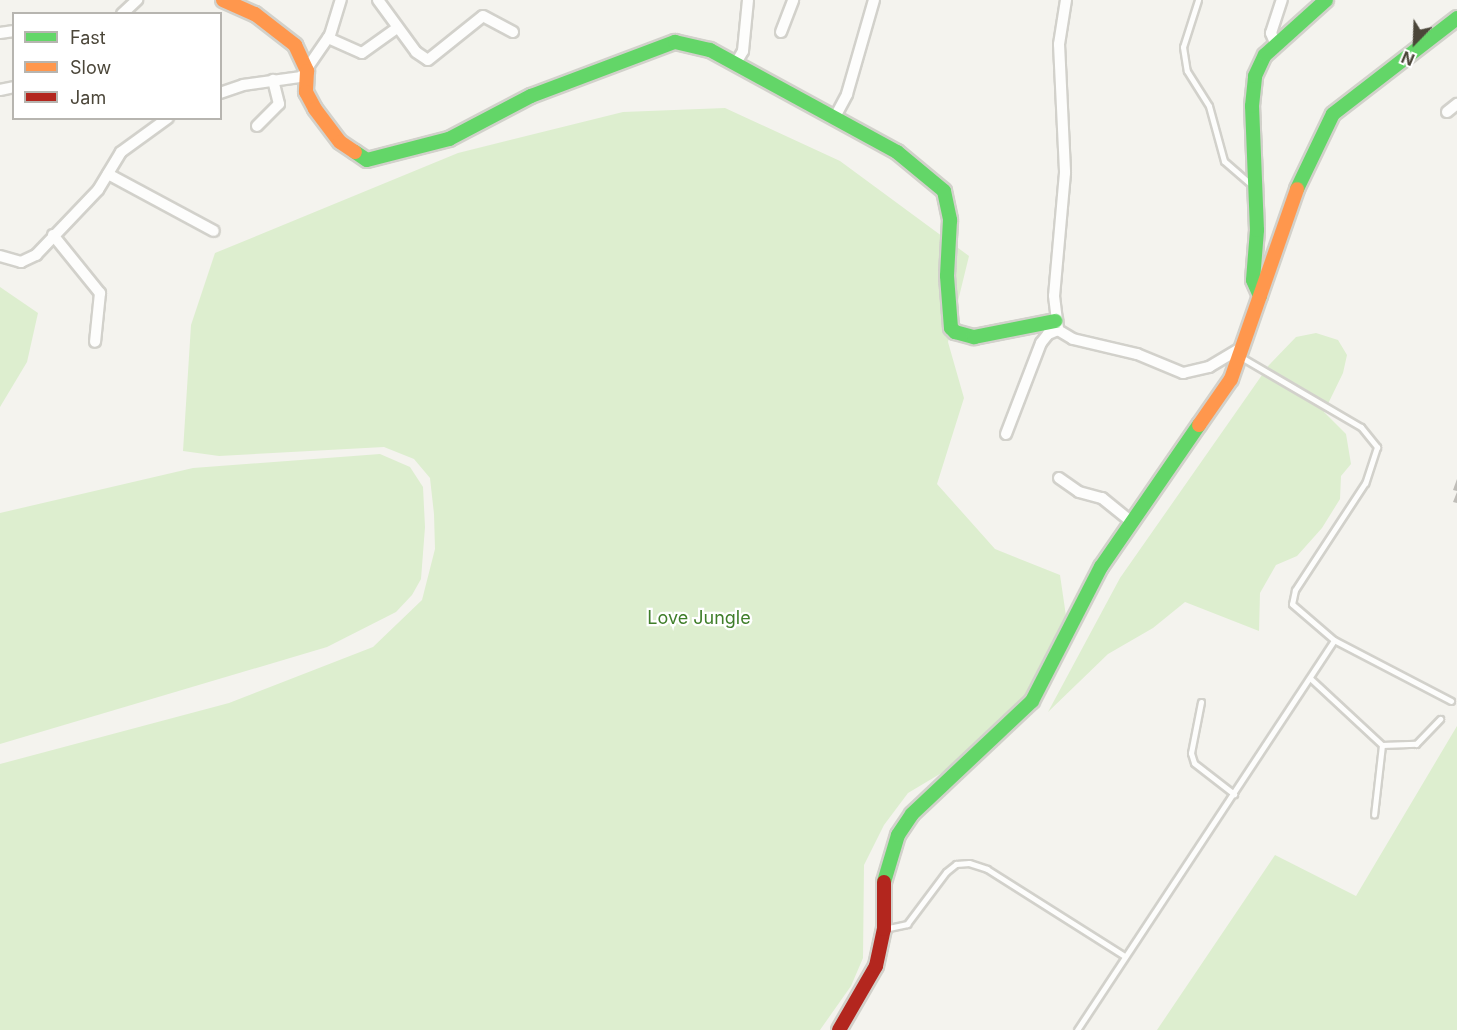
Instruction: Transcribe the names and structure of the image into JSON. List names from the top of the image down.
{
  "parks": ["Love Jungle"],
  "legend": ["Fast", "Slow", "Jam"],
  "north": "bottom left"
}
